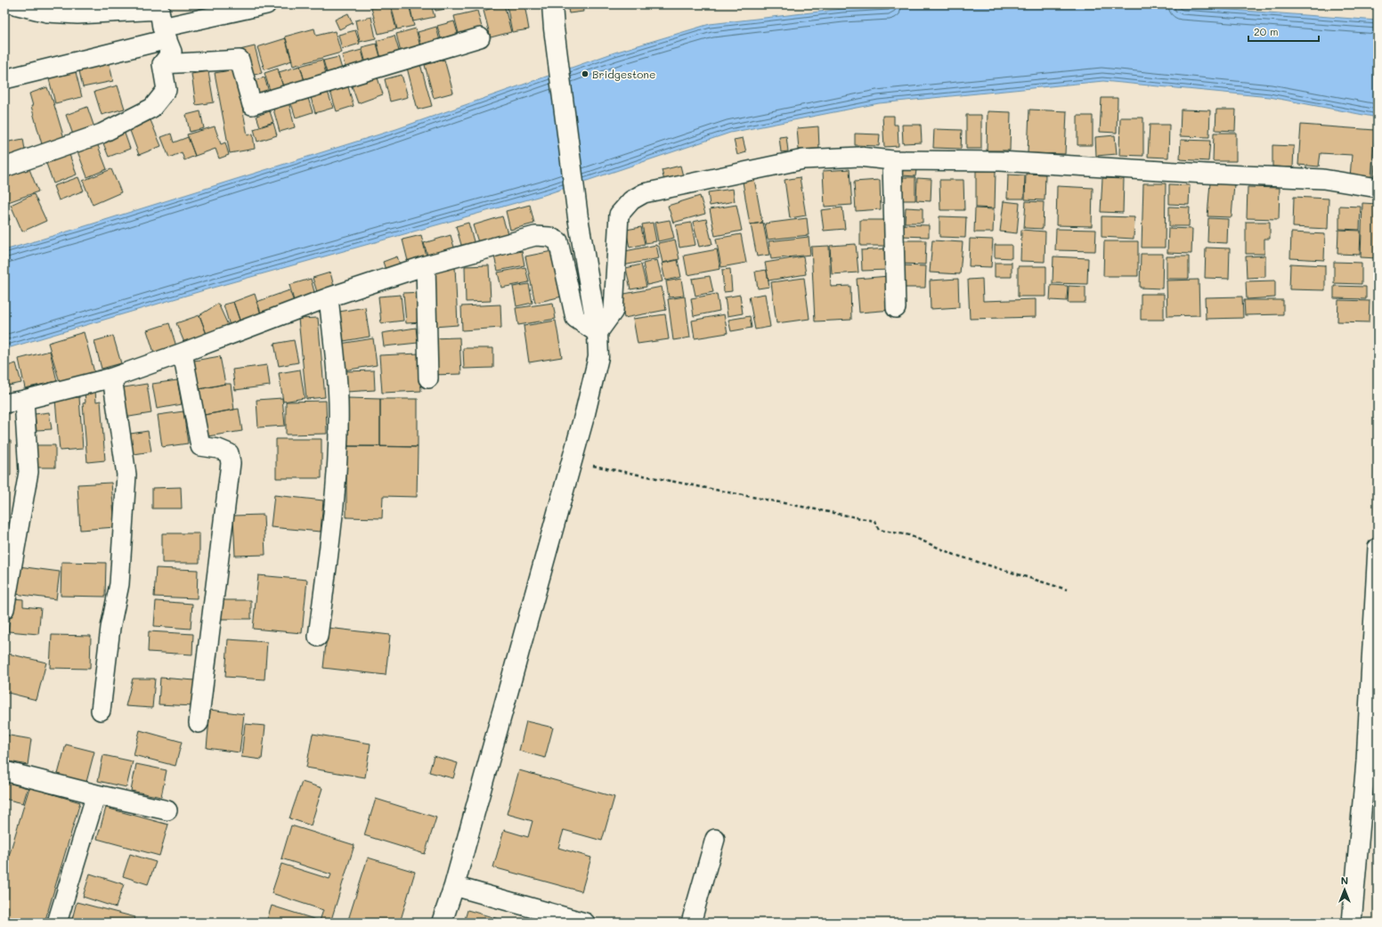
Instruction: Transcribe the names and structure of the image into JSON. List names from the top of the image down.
{
  "places": ["Bridgestone"],
  "scale_bar": "20 m",
  "north": "top"
}
